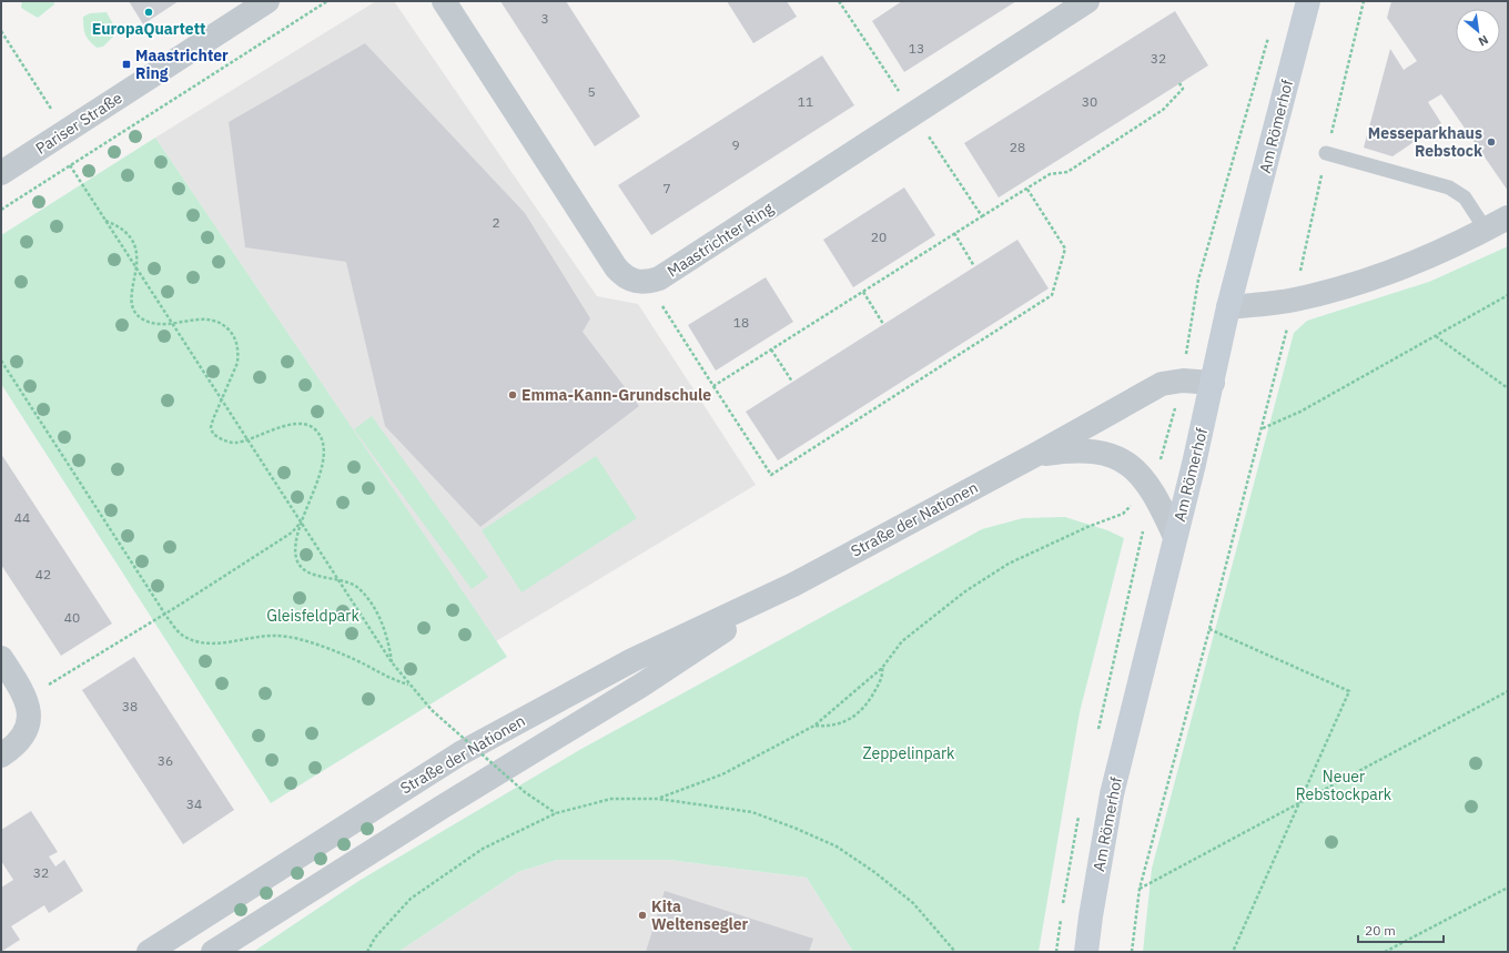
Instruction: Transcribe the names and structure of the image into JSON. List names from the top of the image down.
{
  "streets": {
    "main road": ["Am Römerhof"],
    "street": ["Pariser Straße", "Maastrichter Ring", "Straße der Nationen"]
  },
  "crossings": [
    ["Am Römerhof", "Straße der Nationen"]
  ],
  "parks": ["Gleisfeldpark", "Zeppelinpark", "Neuer Rebstockpark"],
  "places": {
    "other": [
      "EuropaQuartett",
      "Messeparkhaus Rebstock",
      "Emma-Kann-Grundschule",
      "Kita Weltensegler"
    ],
    "transit": ["Maastrichter Ring"]
  },
  "house_numbers": [
    "3",
    "13",
    "32",
    "5",
    "11",
    "30",
    "9",
    "28",
    "7",
    "2",
    "20",
    "18",
    "44",
    "42",
    "40",
    "38",
    "36",
    "34",
    "32"
  ],
  "scale_bar": "20 m",
  "north": "bottom right"
}
